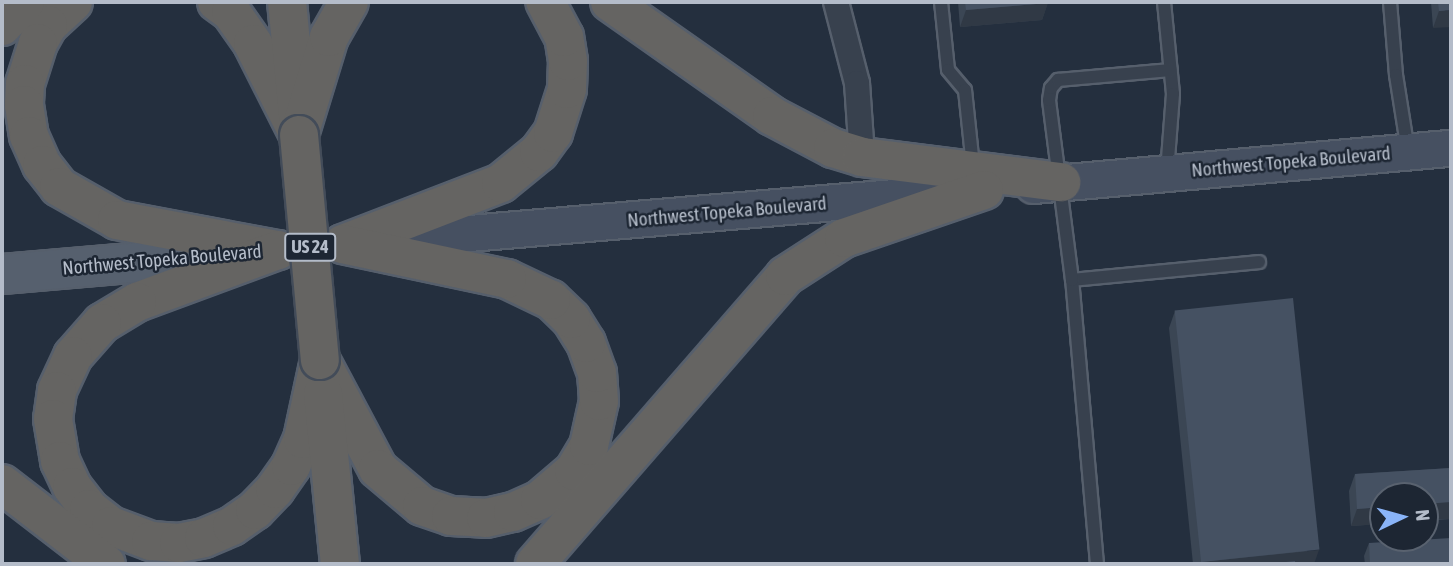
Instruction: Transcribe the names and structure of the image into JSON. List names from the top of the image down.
{
  "streets": {
    "highway": ["US 24"],
    "main road": ["Northwest Topeka Boulevard"]
  },
  "north": "right"
}
